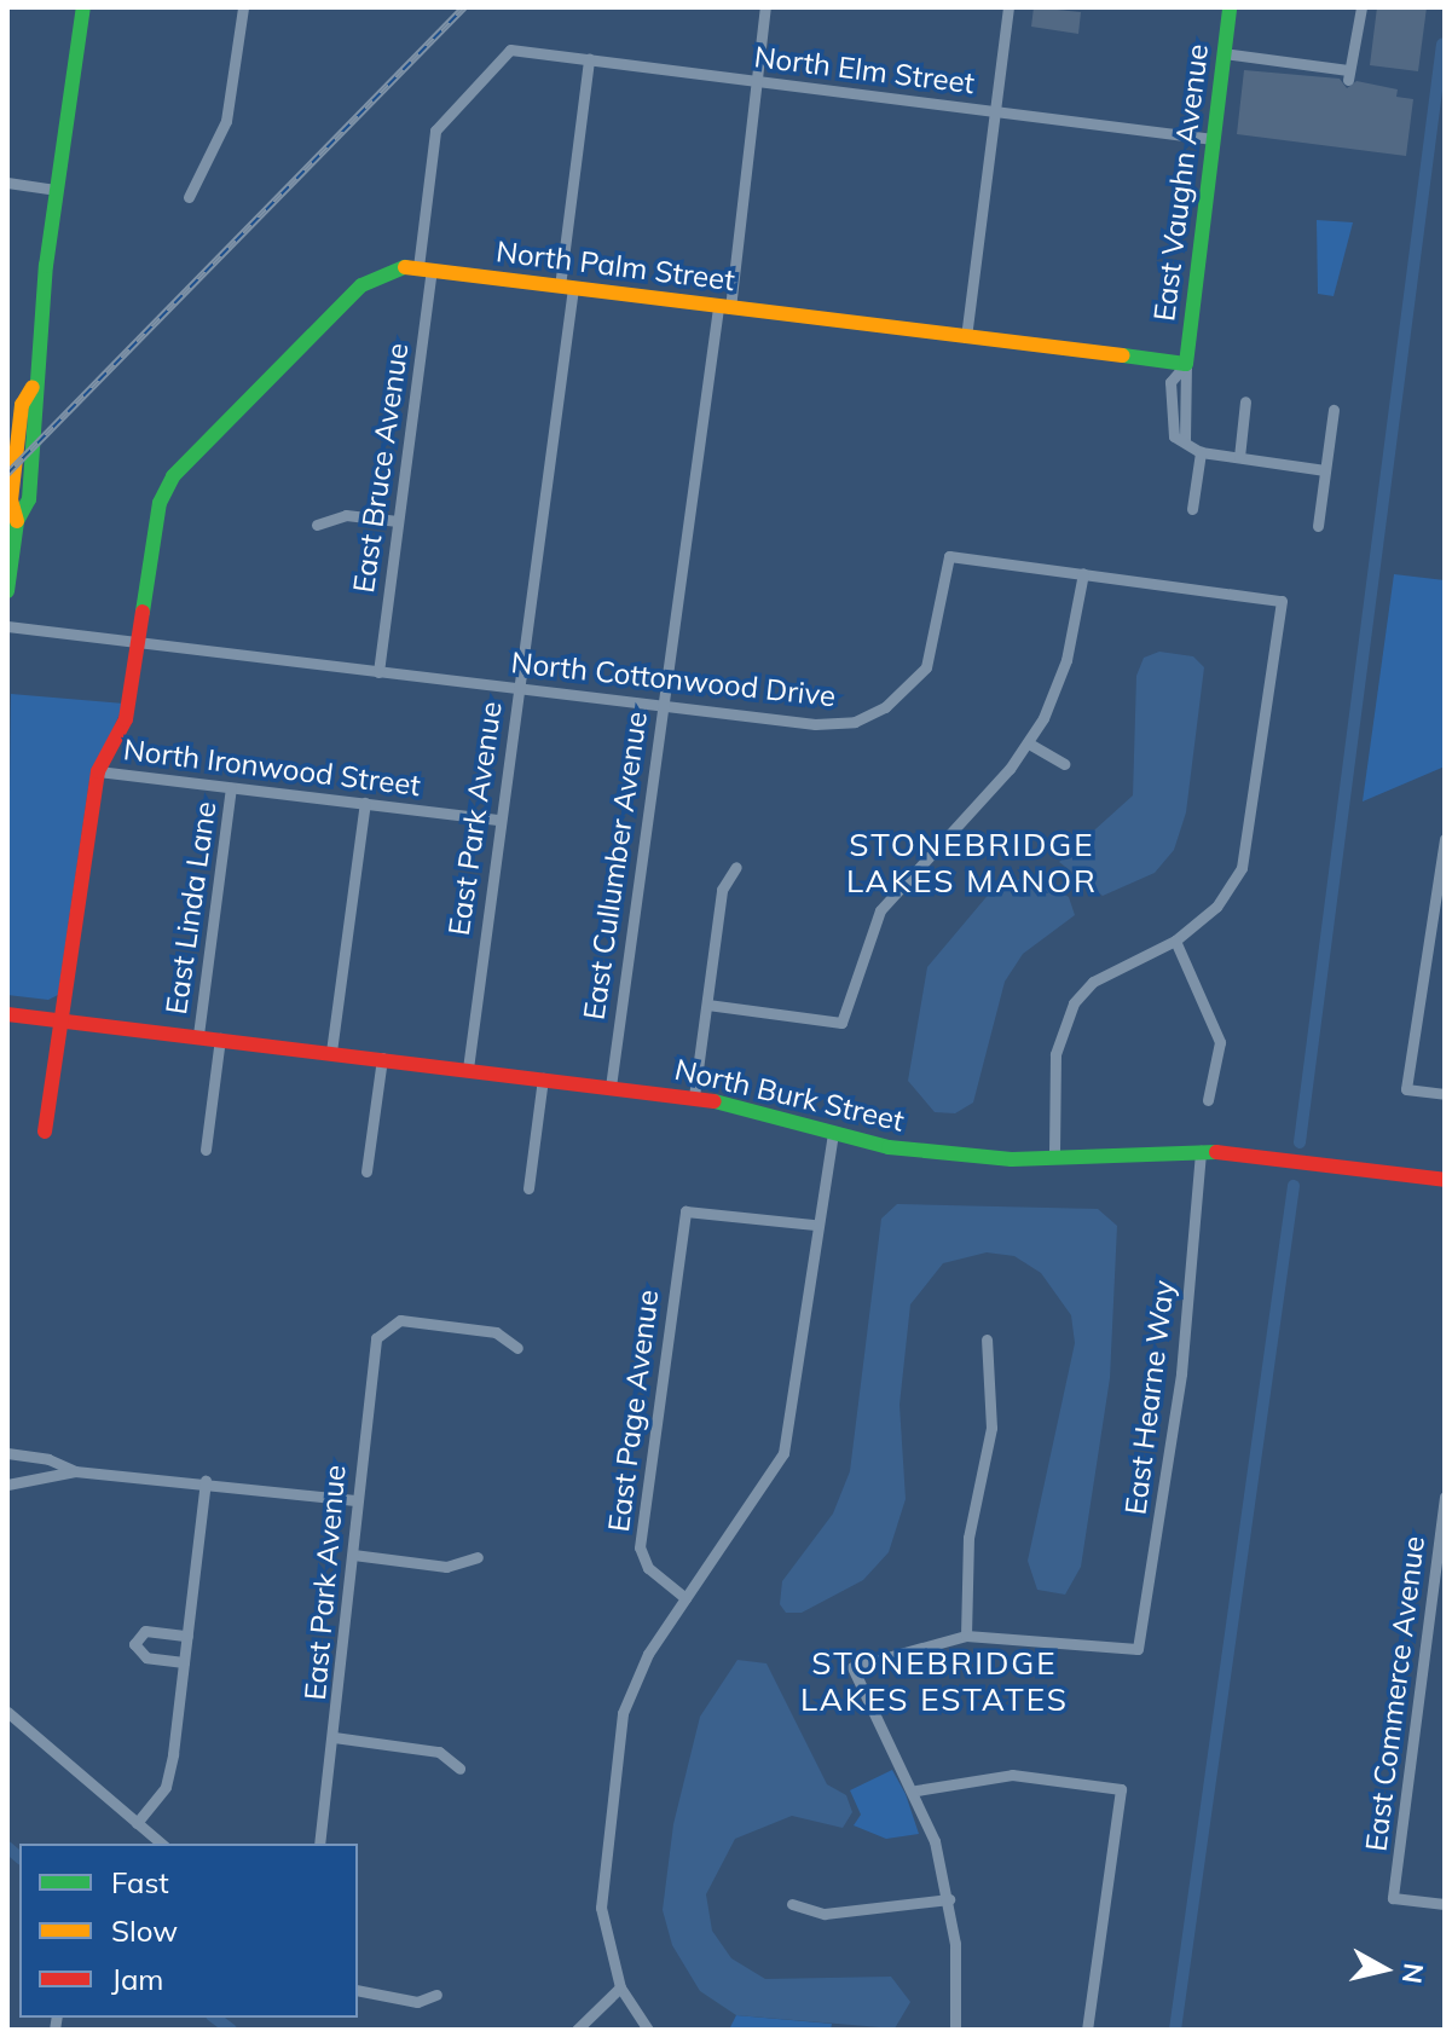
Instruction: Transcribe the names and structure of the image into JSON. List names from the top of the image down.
{
  "streets": {
    "street": [
      "North Elm Street",
      "East Vaughn Avenue",
      "North Palm Street",
      "East Bruce Avenue",
      "North Cottonwood Drive",
      "North Ironwood Street",
      "East Park Avenue",
      "East Cullumber Avenue",
      "East Linda Lane",
      "North Burk Street",
      "East Hearne Way",
      "East Page Avenue",
      "East Commerce Avenue"
    ]
  },
  "crossings": [
    ["North Elm Street", "East Vaughn Avenue"],
    ["North Elm Street", "East Bruce Avenue"],
    ["North Elm Street", "East Park Avenue"],
    ["North Elm Street", "East Cullumber Avenue"],
    ["East Vaughn Avenue", "North Palm Street"],
    ["North Palm Street", "East Bruce Avenue"],
    ["North Palm Street", "North Cottonwood Drive"],
    ["North Palm Street", "North Ironwood Street"],
    ["North Palm Street", "East Park Avenue"],
    ["North Palm Street", "East Cullumber Avenue"],
    ["East Bruce Avenue", "North Cottonwood Drive"],
    ["North Cottonwood Drive", "East Park Avenue"],
    ["North Cottonwood Drive", "East Cullumber Avenue"],
    ["North Ironwood Street", "East Park Avenue"],
    ["North Ironwood Street", "East Linda Lane"],
    ["East Park Avenue", "North Burk Street"],
    ["East Cullumber Avenue", "North Burk Street"],
    ["East Linda Lane", "North Burk Street"],
    ["North Burk Street", "East Hearne Way"]
  ],
  "districts": ["STONEBRIDGE LAKES MANOR", "STONEBRIDGE LAKES ESTATES"],
  "legend": ["Fast", "Slow", "Jam"],
  "north": "right"
}
